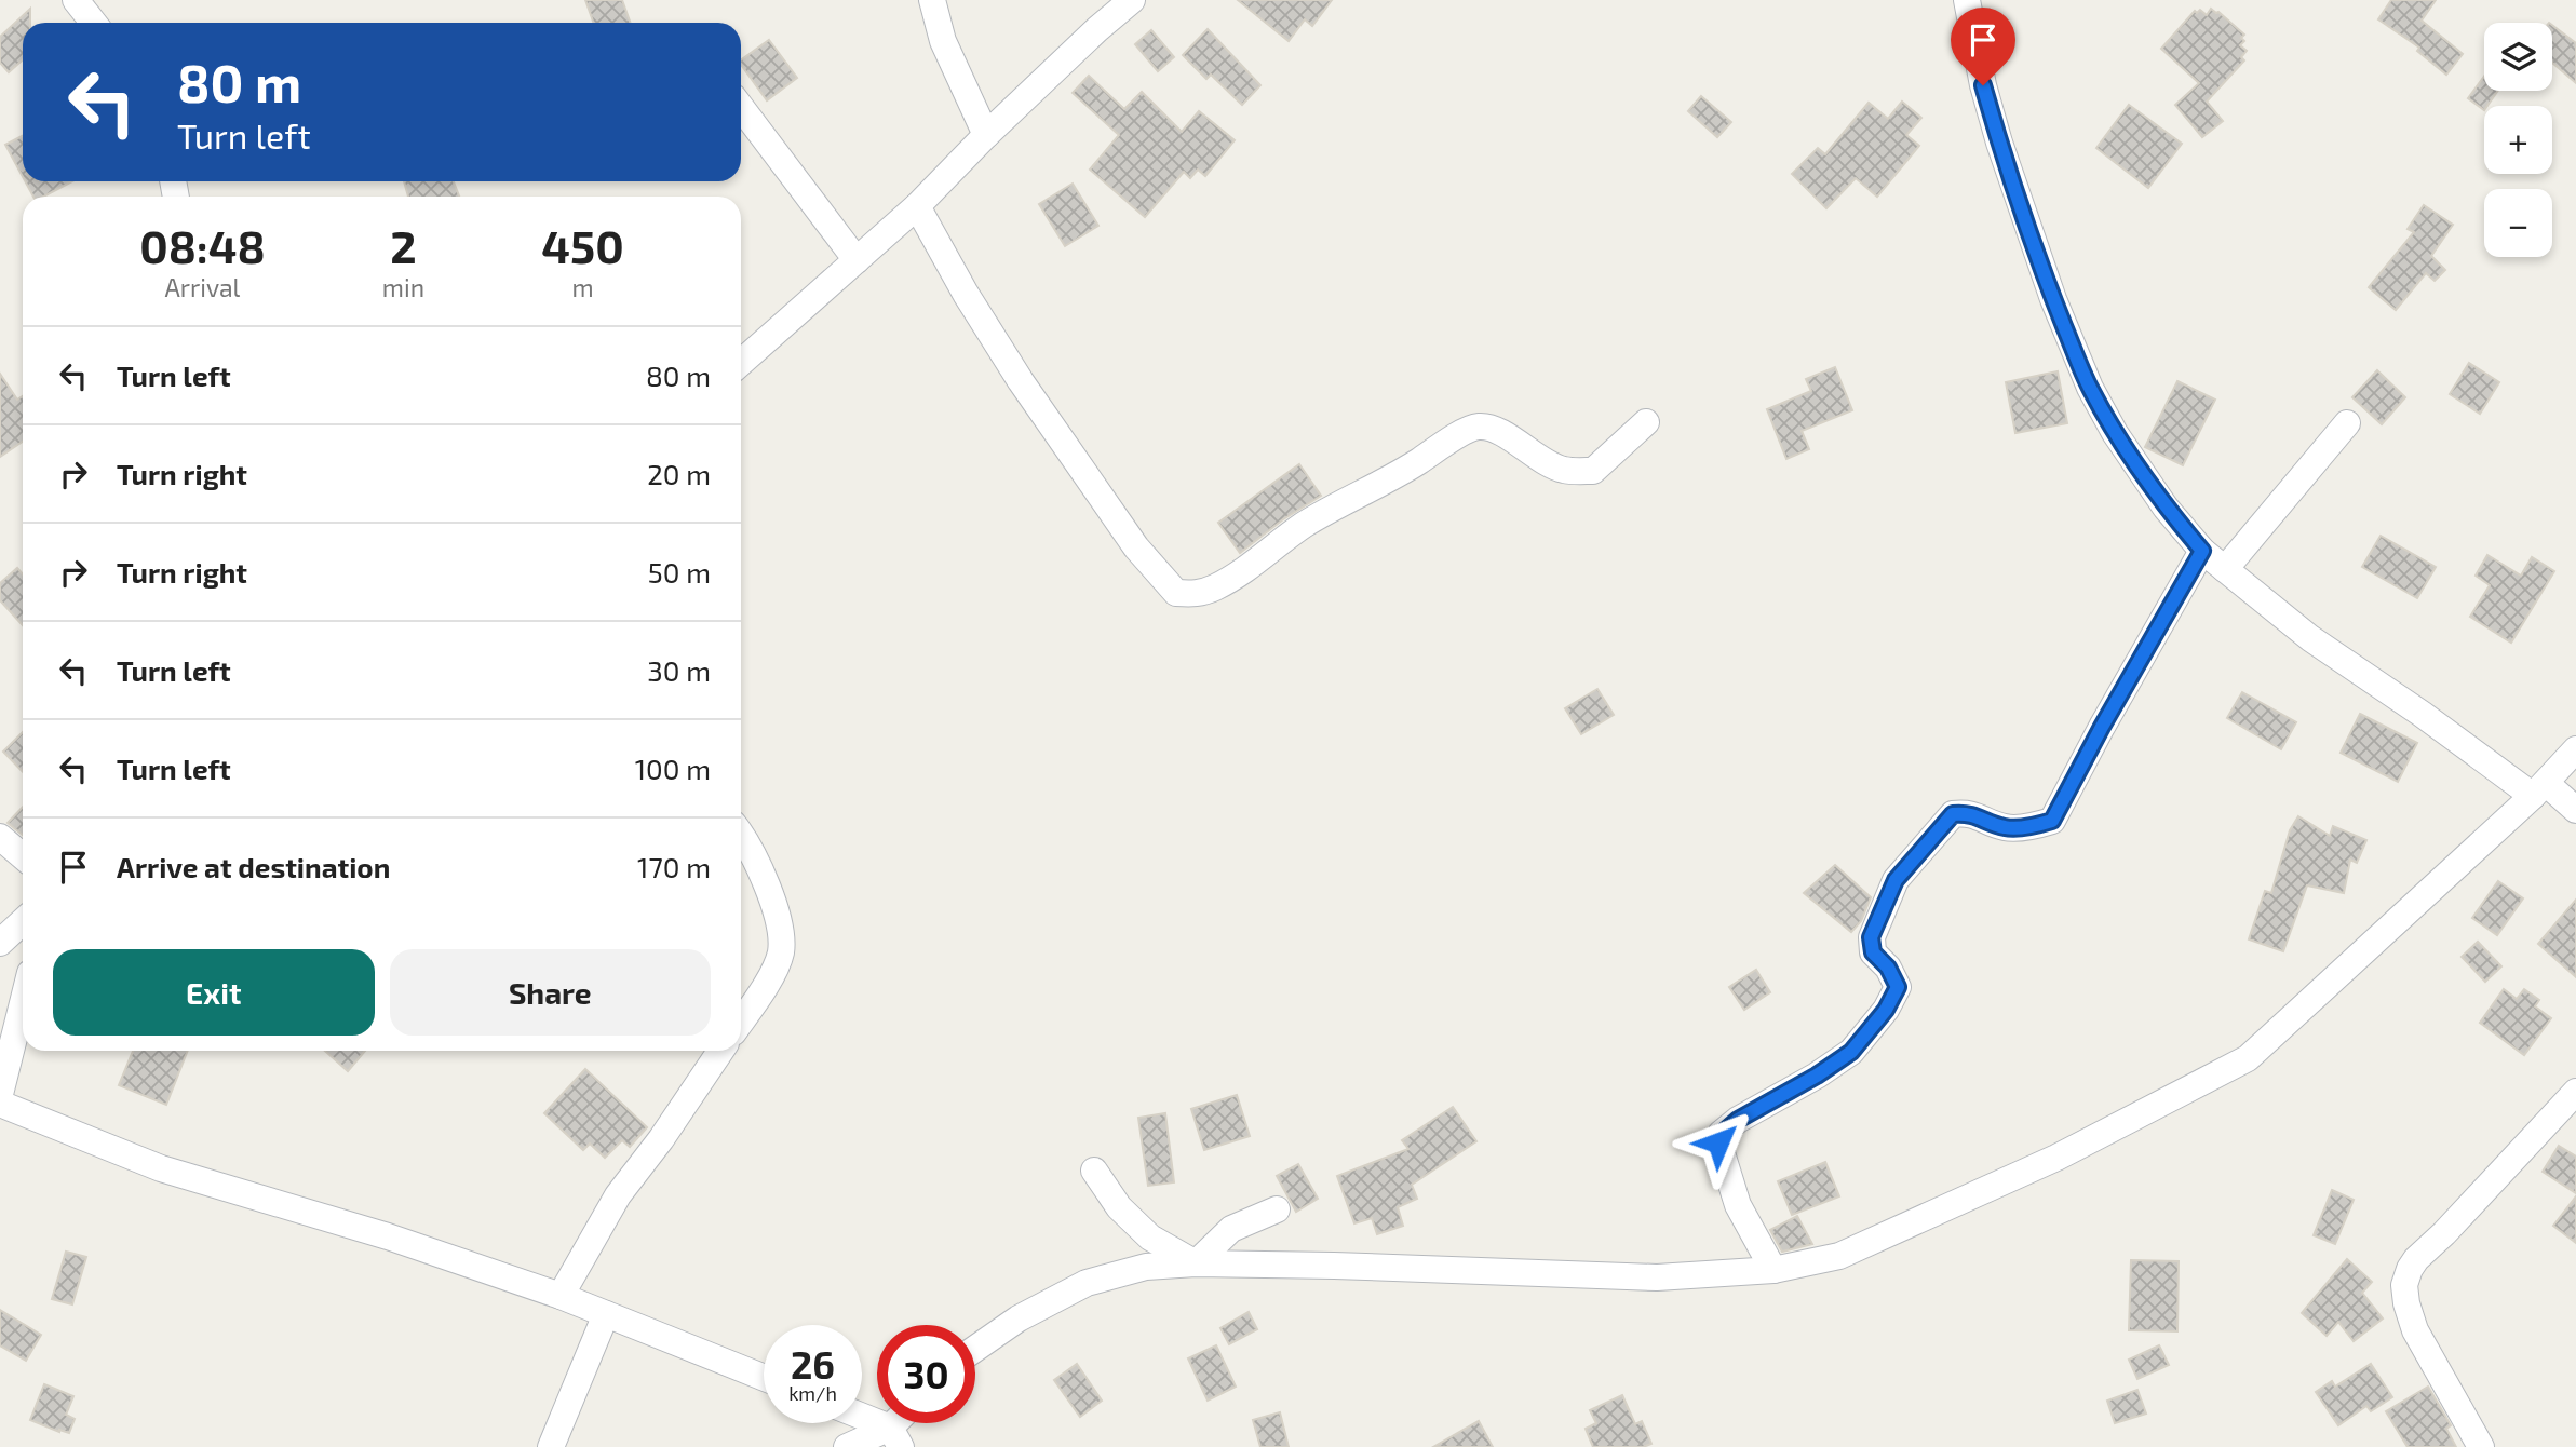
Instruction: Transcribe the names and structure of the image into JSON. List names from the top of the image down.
{
  "page": {
    "map_buttons": ["+", "−"],
    "turn": ["80 m", "Turn left"],
    "eta": [
      "08:48",
      "Arrival",
      "2",
      "min",
      "450",
      "m"
    ],
    "list": [
      {
        "name": "Turn left",
        "value": "80 m"
      },
      {
        "name": "Turn right",
        "value": "20 m"
      },
      {
        "name": "Turn right",
        "value": "50 m"
      },
      {
        "name": "Turn left",
        "value": "30 m"
      },
      {
        "name": "Turn left",
        "value": "100 m"
      },
      {
        "name": "Arrive at destination",
        "value": "170 m"
      }
    ],
    "buttons": ["Exit", "Share"],
    "speed": "26 km/h",
    "limit": "30"
  }
}
